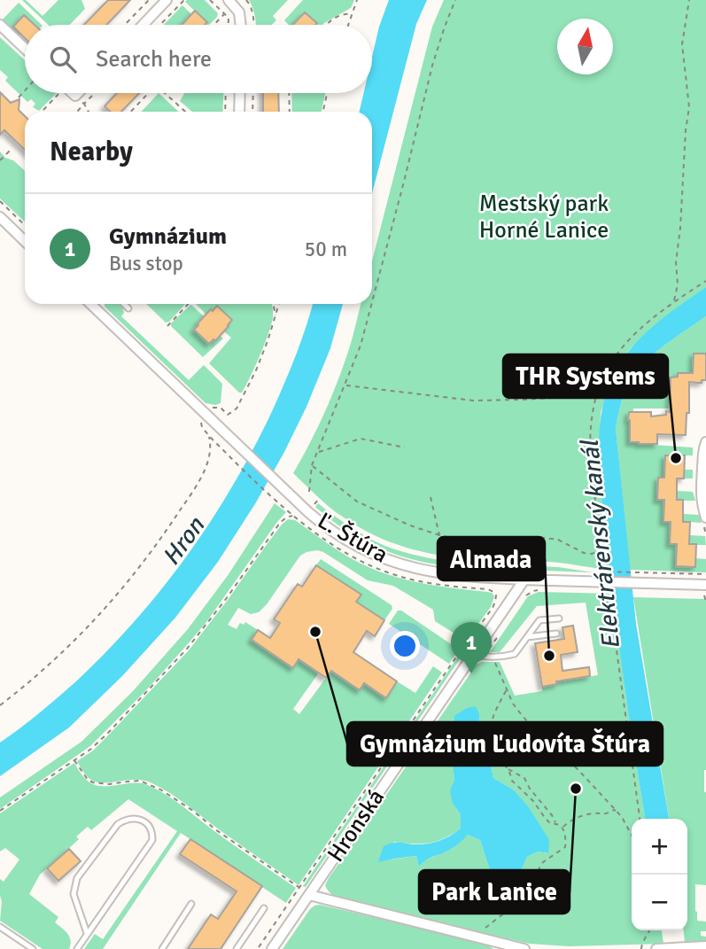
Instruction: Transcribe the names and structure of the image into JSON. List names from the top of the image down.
{
  "streets": {
    "street": ["Ľ. Štúra", "Hronská"]
  },
  "crossings": [
    ["Ľ. Štúra", "Hronská"]
  ],
  "water": ["Hron", "Elektrárenský kanál"],
  "parks": ["Mestský park Horné Lanice"],
  "places": [
    "THR Systems",
    "Gymnázium Ľudovíta Štúra",
    "Almada",
    "Park Lanice"
  ],
  "north": "top",
  "page": {
    "search": "Search here",
    "heading": "Nearby",
    "list": [
      {
        "mark": "1",
        "name": "Gymnázium",
        "note": "Bus stop",
        "value": "50 m"
      }
    ],
    "pins": "1",
    "map_buttons": ["+", "−"]
  }
}
